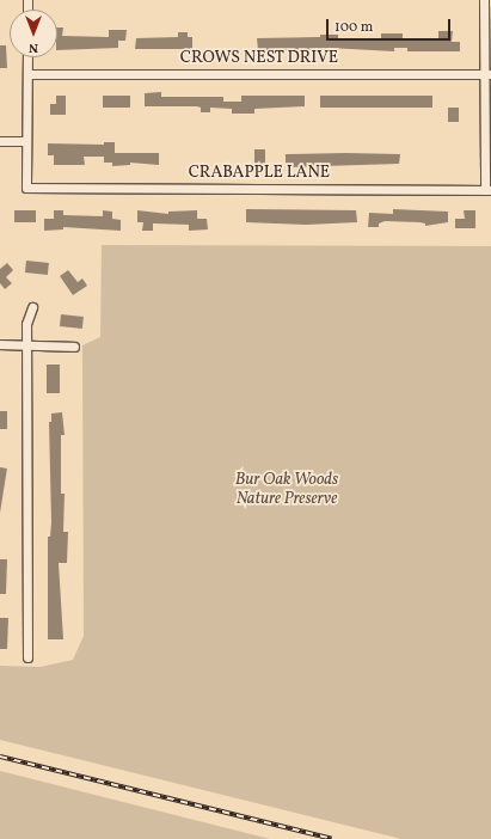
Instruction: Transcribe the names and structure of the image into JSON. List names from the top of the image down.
{
  "streets": {
    "street": ["CROWS NEST DRIVE", "CRABAPPLE LANE"]
  },
  "parks": ["Bur Oak Woods Nature Preserve"],
  "scale_bar": "100 m",
  "north": "bottom"
}
